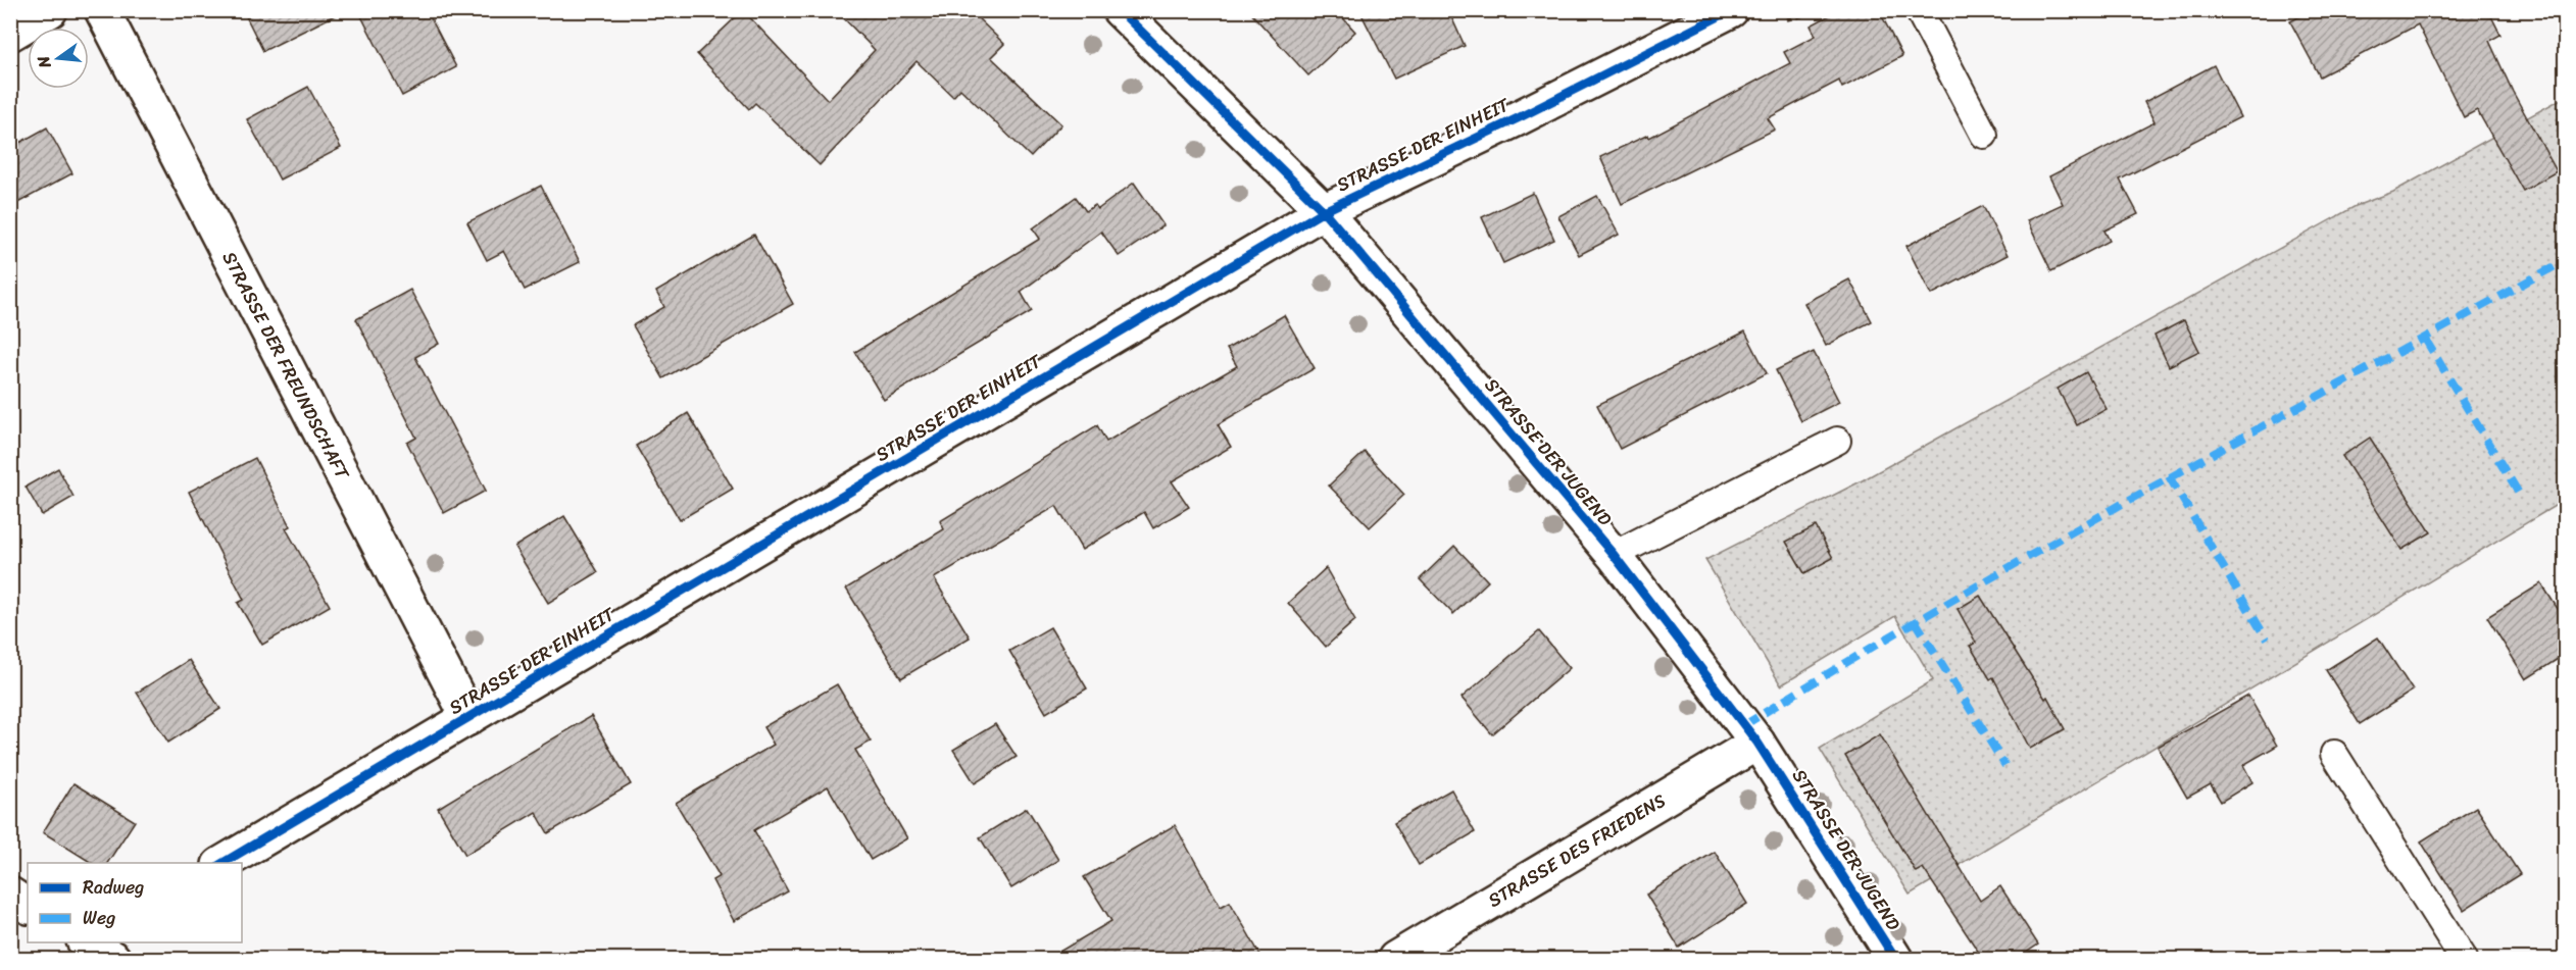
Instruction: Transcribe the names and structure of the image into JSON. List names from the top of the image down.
{
  "streets": {
    "street": [
      "STRASSE DER EINHEIT",
      "STRASSE DER FREUNDSCHAFT",
      "STRASSE DER JUGEND",
      "STRASSE DES FRIEDENS"
    ]
  },
  "crossings": [
    ["STRASSE DER EINHEIT", "STRASSE DER FREUNDSCHAFT"],
    ["STRASSE DER EINHEIT", "STRASSE DER JUGEND"],
    ["STRASSE DER JUGEND", "STRASSE DES FRIEDENS"]
  ],
  "legend": ["Radweg", "Weg"],
  "north": "left"
}
